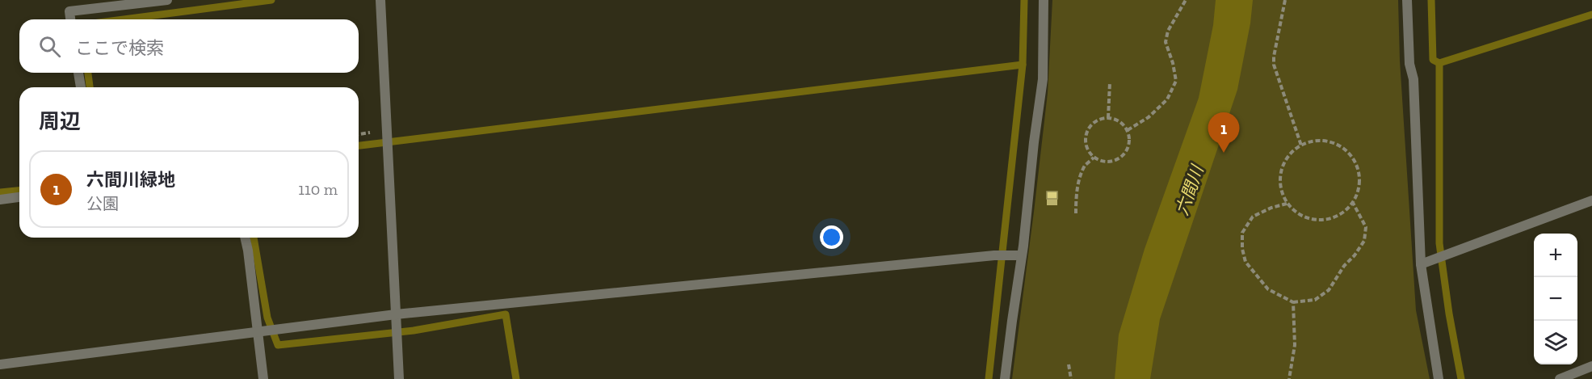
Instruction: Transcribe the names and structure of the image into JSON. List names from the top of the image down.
{
  "water": ["六間川"],
  "page": {
    "search": "ここで検索",
    "heading": "周辺",
    "pins": "1",
    "list": [
      {
        "mark": "1",
        "name": "六間川緑地",
        "note": "公園",
        "value": "110 m"
      }
    ],
    "map_buttons": ["+", "−"]
  }
}
